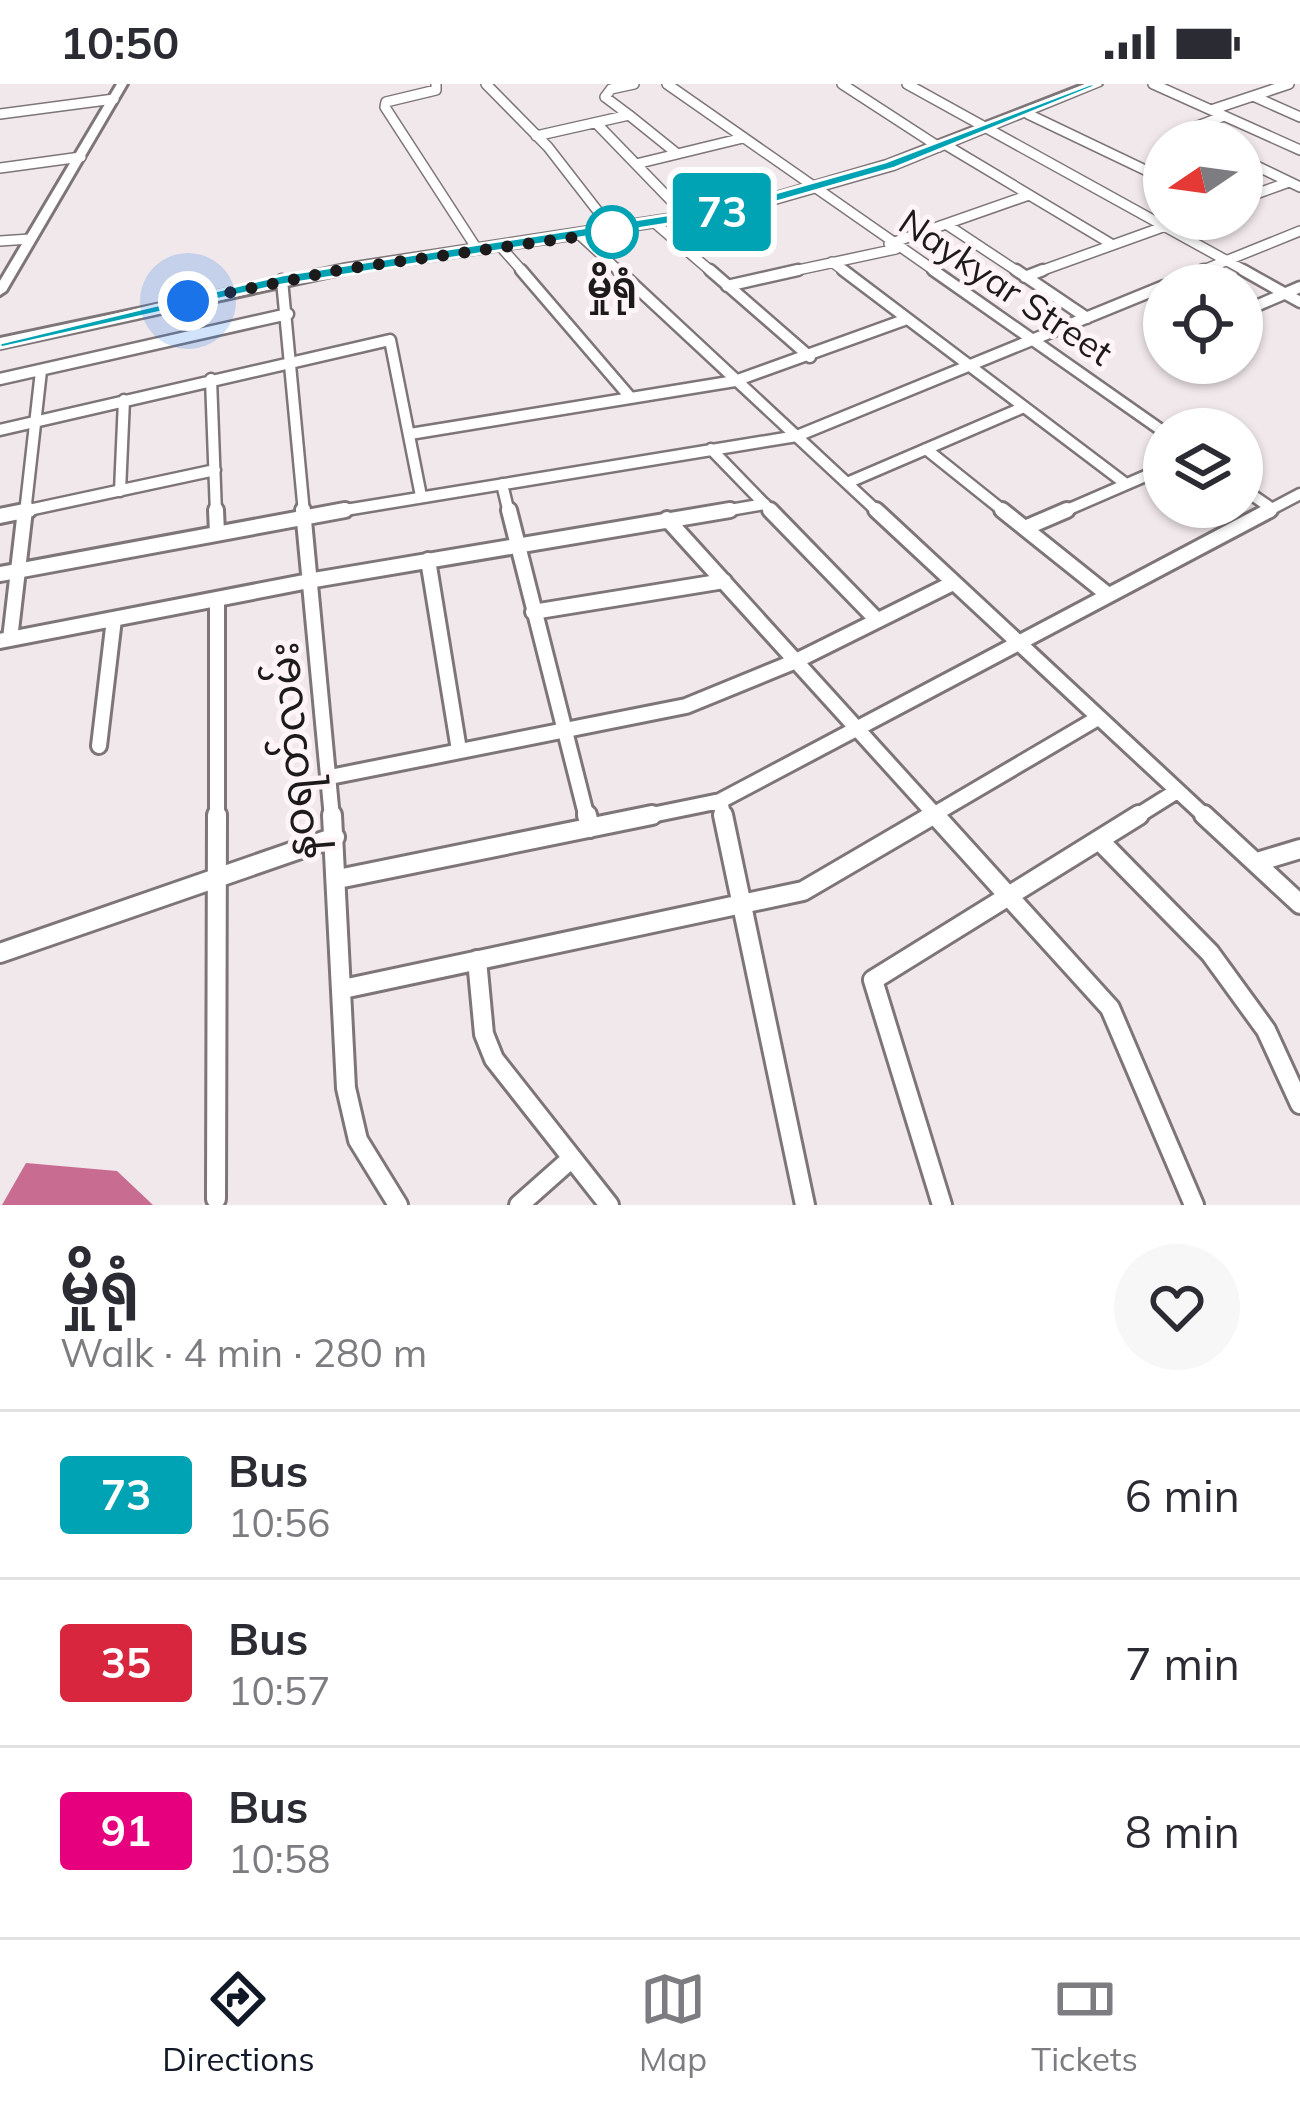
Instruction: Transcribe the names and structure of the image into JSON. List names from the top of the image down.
{
  "streets": {
    "street": ["Naykyar Street", "နဝရတ်လမ်း"]
  },
  "places": ["မှိုရုံ"],
  "lines": ["bus line 73"],
  "north": "left",
  "page": {
    "status": "10:50",
    "on_map": "73",
    "heading": ["မှိုရုံ", "Walk · 4 min · 280 m"],
    "list": [
      {
        "mark": "73",
        "name": "Bus",
        "note": "10:56",
        "value": "6 min"
      },
      {
        "mark": "35",
        "name": "Bus",
        "note": "10:57",
        "value": "7 min"
      },
      {
        "mark": "91",
        "name": "Bus",
        "note": "10:58",
        "value": "8 min"
      }
    ],
    "tabs": ["Directions", "Map", "Tickets"]
  }
}
